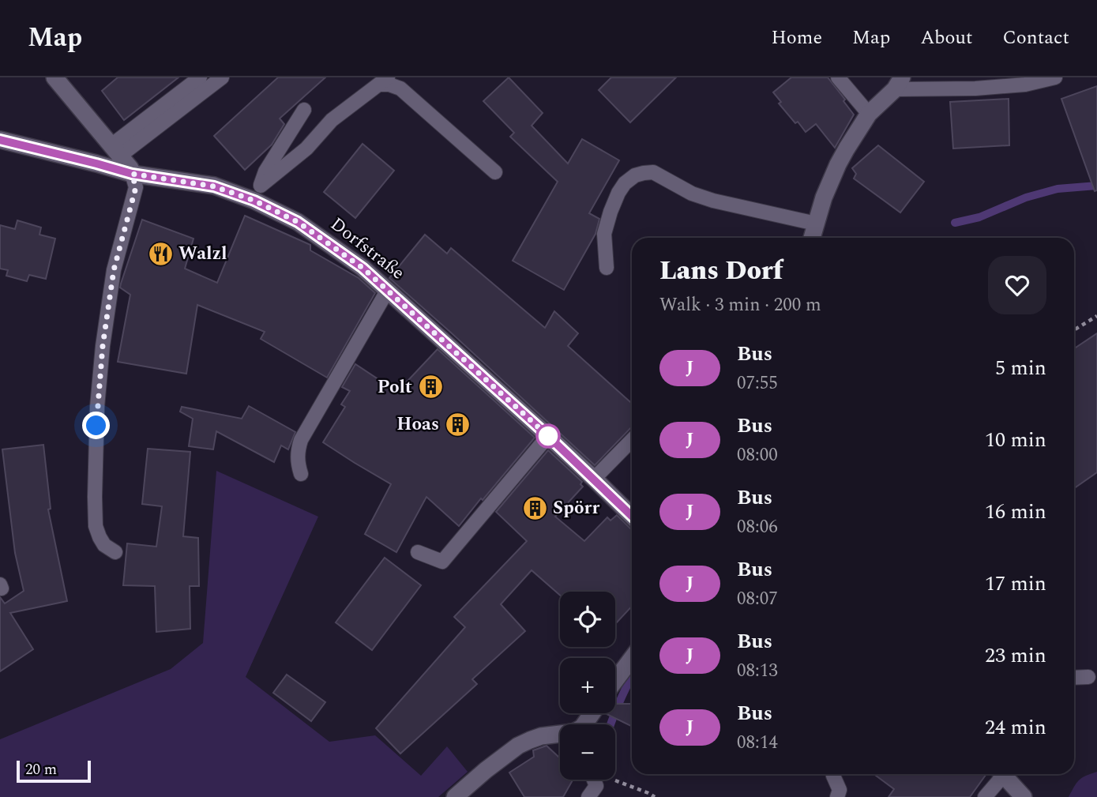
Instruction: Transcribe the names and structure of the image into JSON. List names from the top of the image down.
{
  "streets": {
    "main road": ["Dorfstraße"]
  },
  "places": {
    "restaurant": ["Walzl"],
    "building": ["Polt", "Hoas", "Spörr"]
  },
  "lines": ["bus line J"],
  "scale_bar": "20 m",
  "page": {
    "header": "Map",
    "nav": [
      "Home",
      "Map",
      "About",
      "Contact"
    ],
    "heading": ["Lans Dorf", "Walk · 3 min · 200 m"],
    "list": [
      {
        "mark": "J",
        "name": "Bus",
        "note": "07:55",
        "value": "5 min"
      },
      {
        "mark": "J",
        "name": "Bus",
        "note": "08:00",
        "value": "10 min"
      },
      {
        "mark": "J",
        "name": "Bus",
        "note": "08:06",
        "value": "16 min"
      },
      {
        "mark": "J",
        "name": "Bus",
        "note": "08:07",
        "value": "17 min"
      },
      {
        "mark": "J",
        "name": "Bus",
        "note": "08:13",
        "value": "23 min"
      },
      {
        "mark": "J",
        "name": "Bus",
        "note": "08:14",
        "value": "24 min"
      }
    ],
    "map_buttons": ["+", "−"],
    "scale": "20 m"
  }
}
